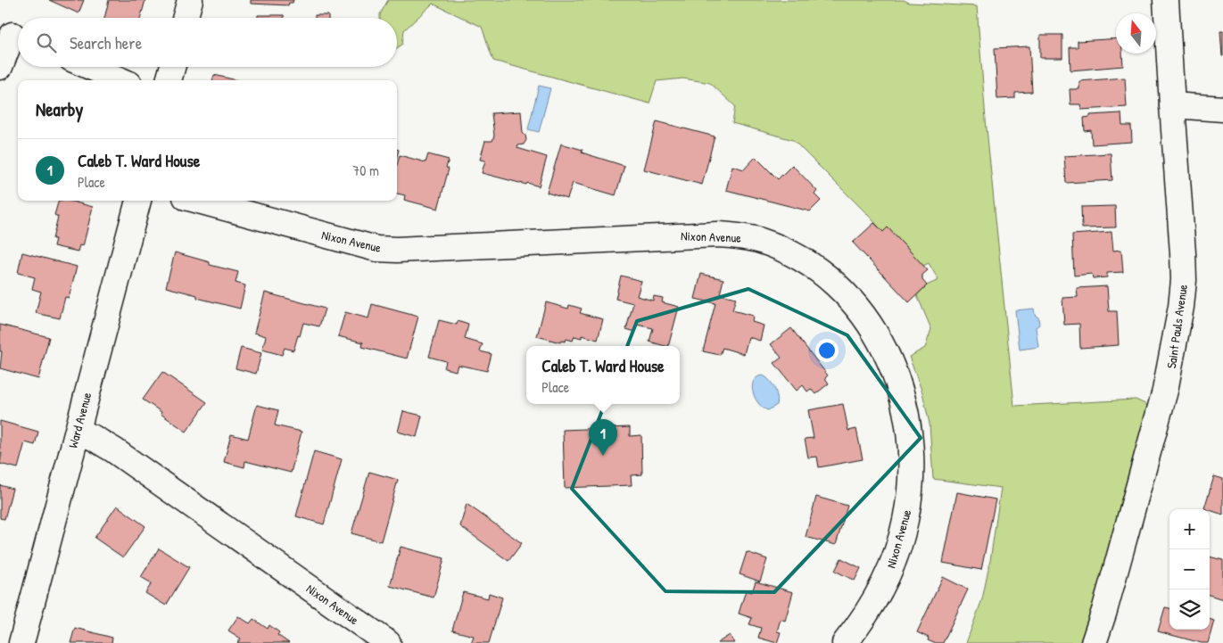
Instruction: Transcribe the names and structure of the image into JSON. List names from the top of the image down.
{
  "streets": {
    "street": ["Nixon Avenue", "Saint Pauls Avenue", "Ward Avenue"]
  },
  "crossings": [
    ["Nixon Avenue", "Ward Avenue"]
  ],
  "north": "top",
  "page": {
    "search": "Search here",
    "heading": "Nearby",
    "list": [
      {
        "mark": "1",
        "name": "Caleb T. Ward House",
        "note": "Place",
        "value": "70 m"
      }
    ],
    "popup": ["Caleb T. Ward House", "Place"],
    "pins": "1",
    "map_buttons": ["+", "−"]
  }
}
